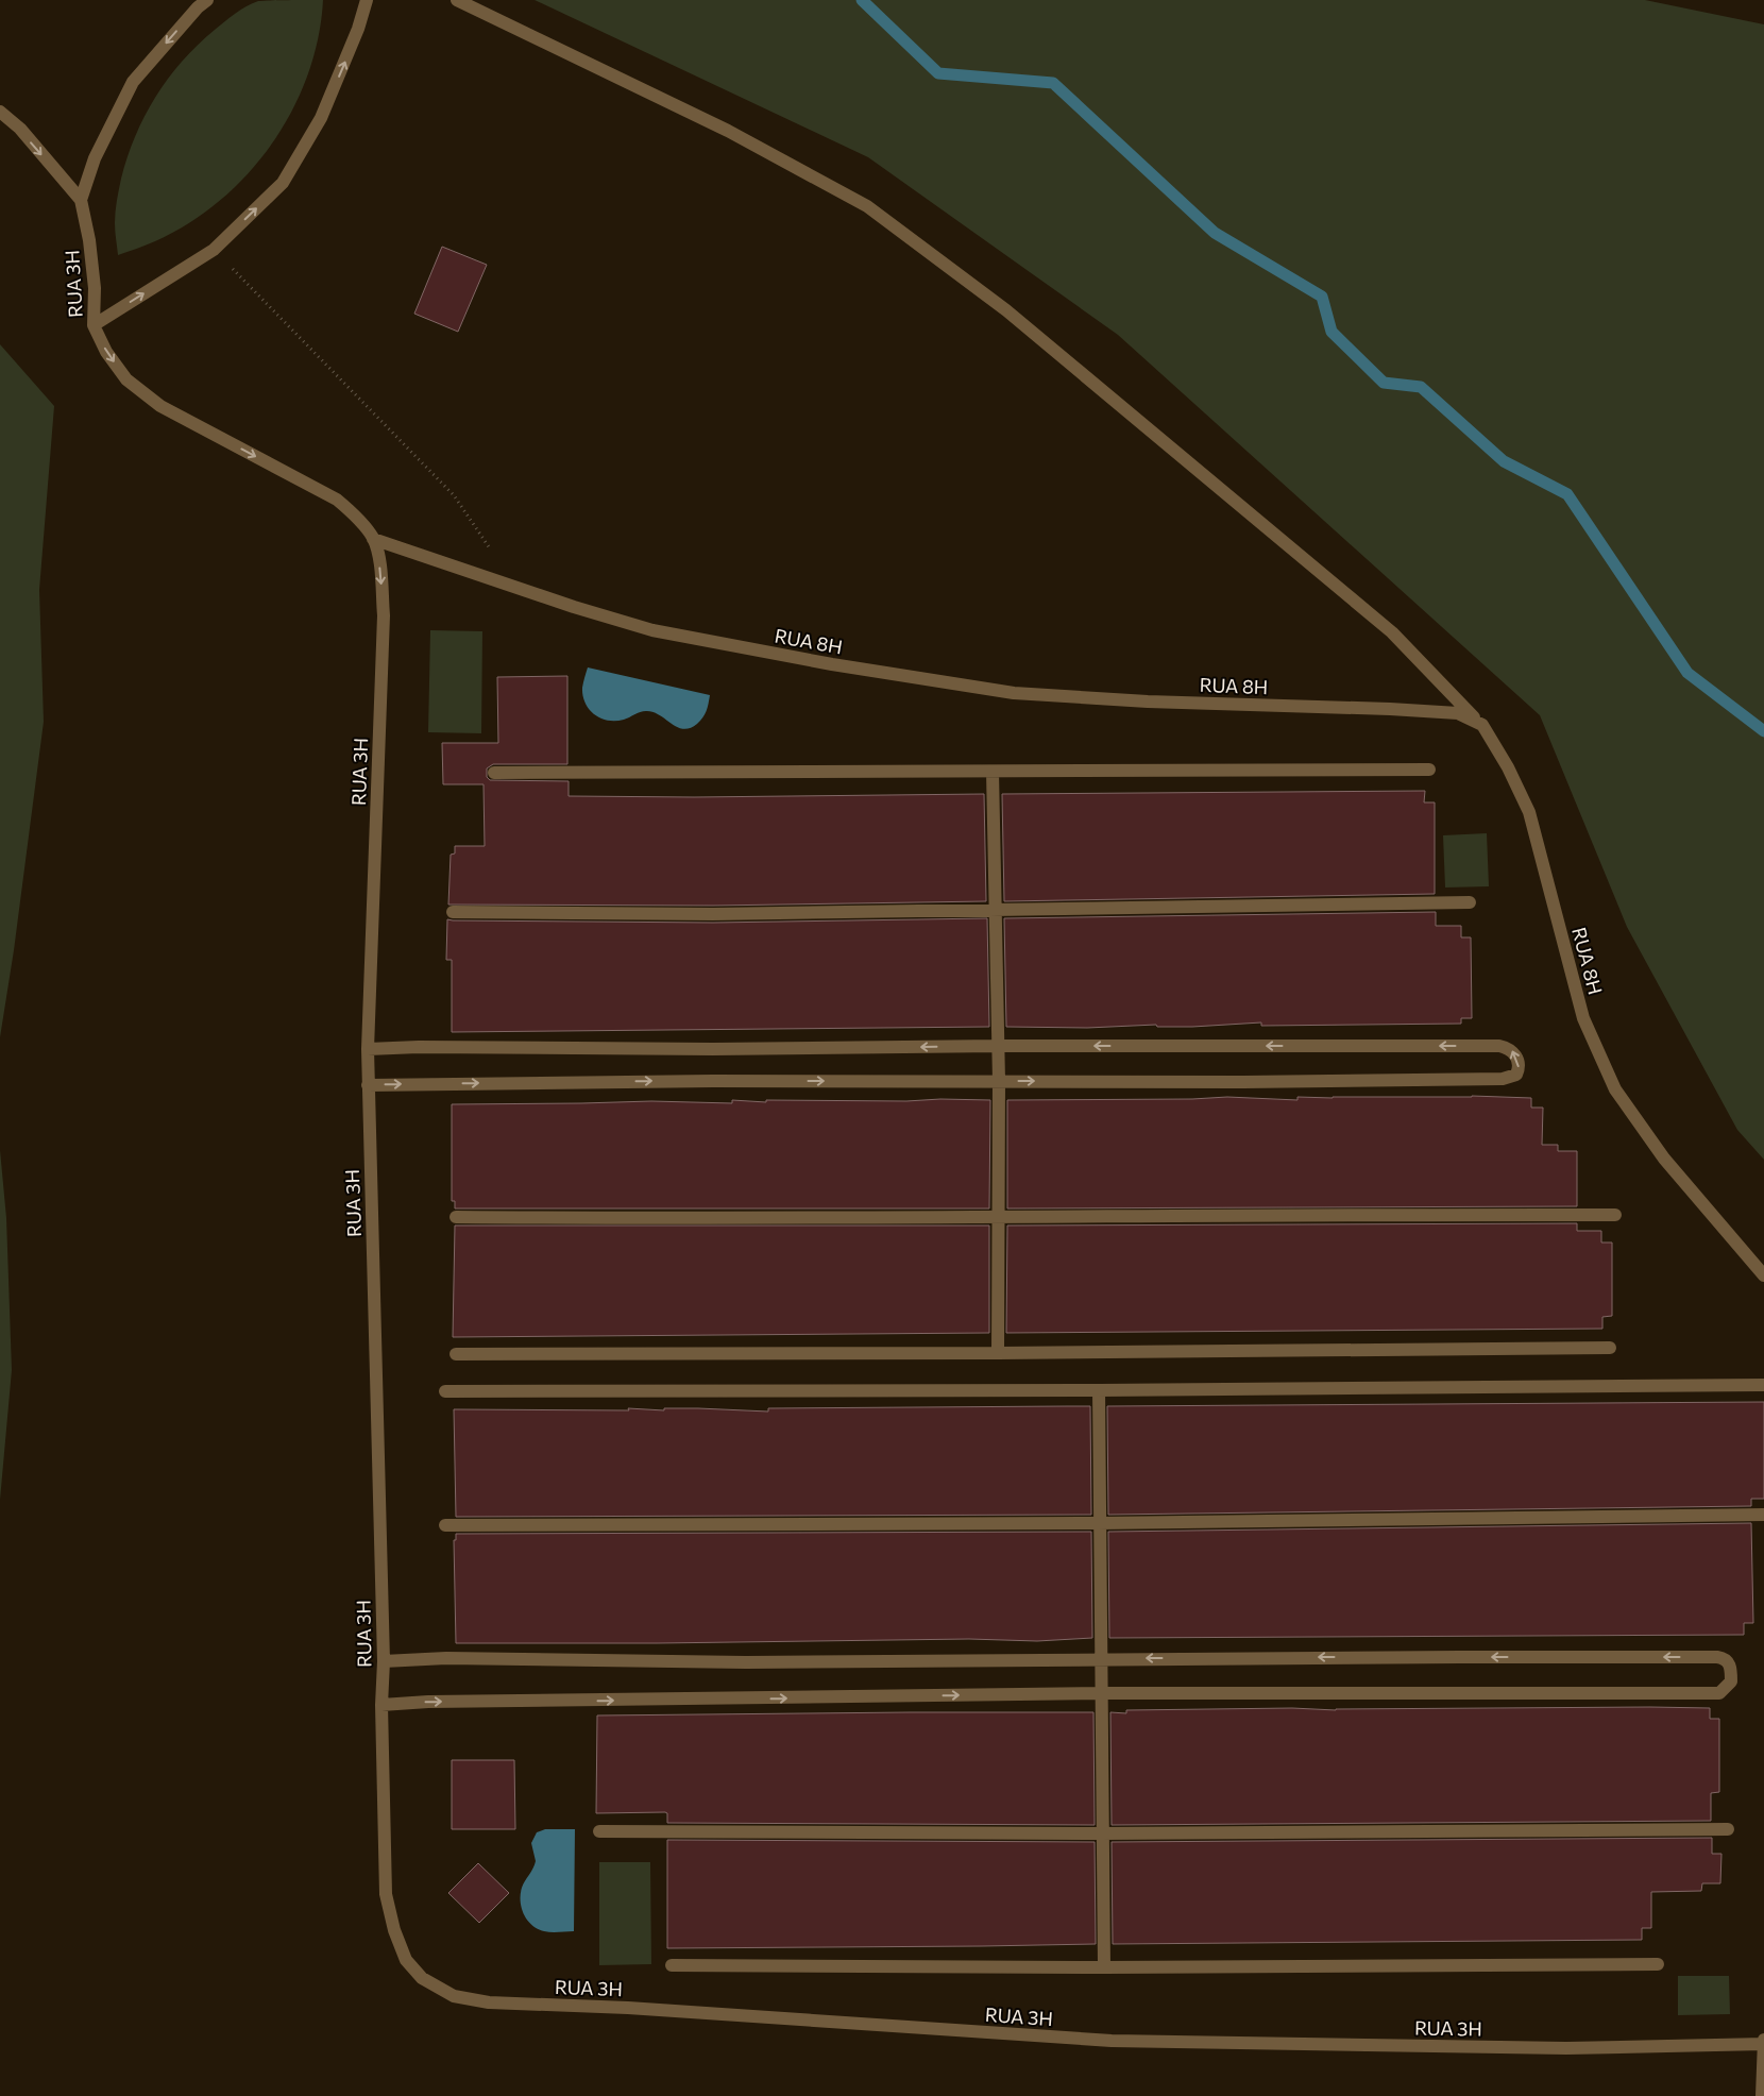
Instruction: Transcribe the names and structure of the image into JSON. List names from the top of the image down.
{
  "streets": {
    "street": ["RUA 3H", "RUA 8H"]
  },
  "crossings": [
    ["RUA 3H", "RUA 8H"]
  ]
}
